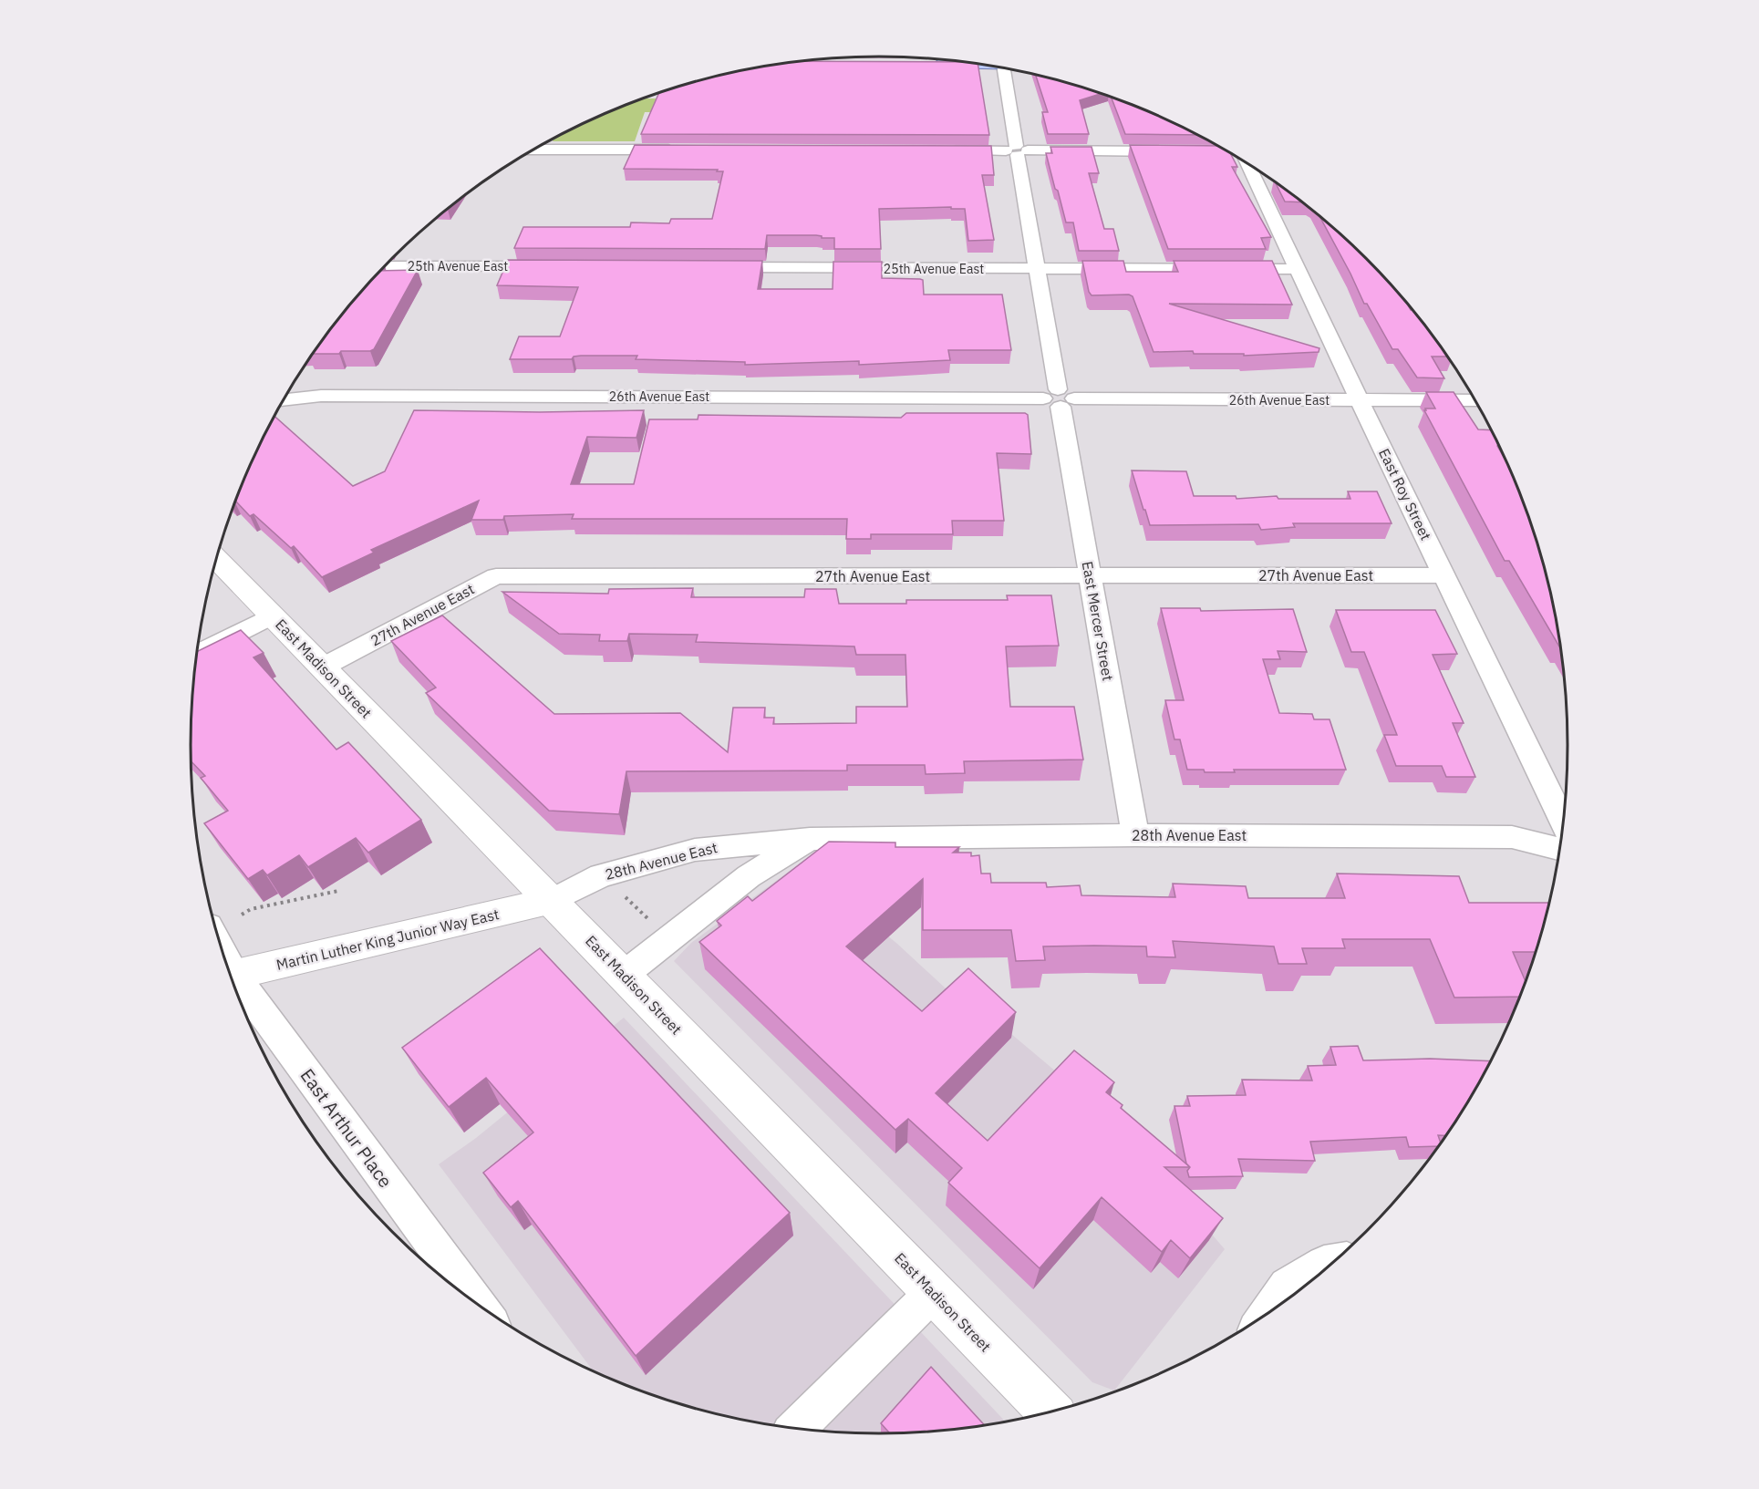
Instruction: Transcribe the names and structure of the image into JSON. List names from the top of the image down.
{
  "streets": {
    "main road": ["East Madison Street", "Martin Luther King Junior Way East"],
    "street": [
      "25th Avenue East",
      "26th Avenue East",
      "East Roy Street",
      "27th Avenue East",
      "East Mercer Street",
      "28th Avenue East",
      "East Arthur Place"
    ]
  },
  "crossings": [
    ["25th Avenue East", "East Roy Street"],
    ["25th Avenue East", "East Mercer Street"],
    ["26th Avenue East", "East Roy Street"],
    ["26th Avenue East", "East Mercer Street"],
    ["East Roy Street", "27th Avenue East"],
    ["27th Avenue East", "East Mercer Street"],
    ["27th Avenue East", "East Madison Street"],
    ["East Mercer Street", "28th Avenue East"],
    ["East Madison Street", "28th Avenue East"],
    ["East Madison Street", "Martin Luther King Junior Way East"],
    ["28th Avenue East", "Martin Luther King Junior Way East"]
  ]
}
